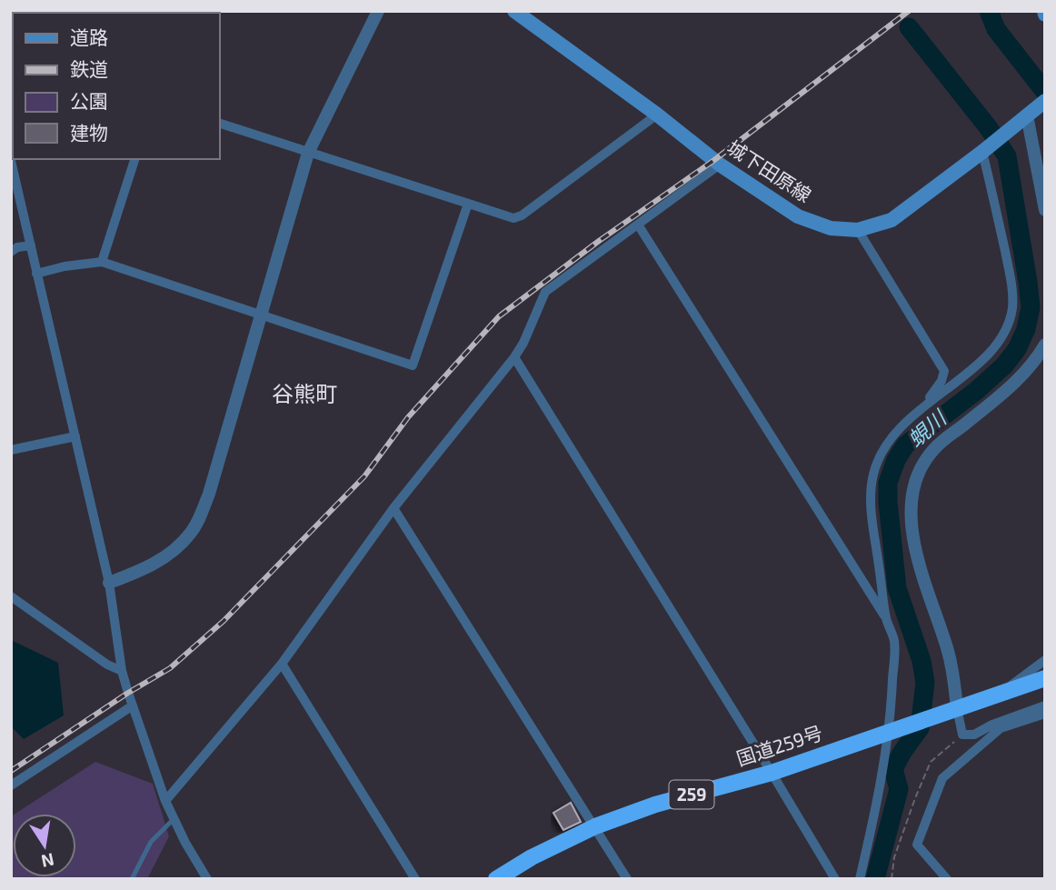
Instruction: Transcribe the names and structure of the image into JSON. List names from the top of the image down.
{
  "streets": {
    "highway": ["国道259号", "259"],
    "main road": ["城下田原線"]
  },
  "districts": ["谷熊町"],
  "water": ["蜆川"],
  "legend": [
    "道路",
    "鉄道",
    "公園",
    "建物"
  ],
  "north": "bottom"
}
